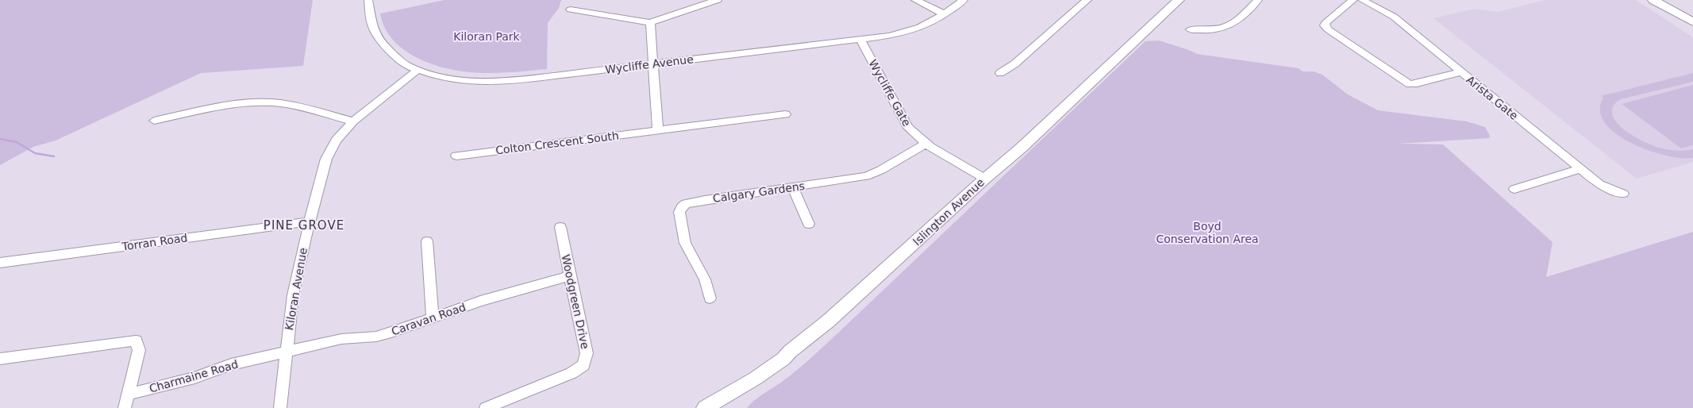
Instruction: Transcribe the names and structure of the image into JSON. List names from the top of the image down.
{
  "streets": {
    "main road": ["Islington Avenue"],
    "street": [
      "Wycliffe Avenue",
      "Wycliffe Gate",
      "Arista Gate",
      "Colton Crescent South",
      "Calgary Gardens",
      "Torran Road",
      "Kiloran Avenue",
      "Woodgreen Drive",
      "Caravan Road",
      "Charmaine Road"
    ]
  },
  "crossings": [
    ["Wycliffe Avenue", "Wycliffe Gate"],
    ["Wycliffe Avenue", "Kiloran Avenue"],
    ["Wycliffe Gate", "Calgary Gardens"],
    ["Wycliffe Gate", "Islington Avenue"],
    ["Torran Road", "Kiloran Avenue"],
    ["Kiloran Avenue", "Caravan Road"],
    ["Kiloran Avenue", "Charmaine Road"],
    ["Woodgreen Drive", "Caravan Road"],
    ["Caravan Road", "Charmaine Road"]
  ],
  "districts": ["PINE GROVE"],
  "parks": ["Kiloran Park", "Boyd Conservation Area"]
}
